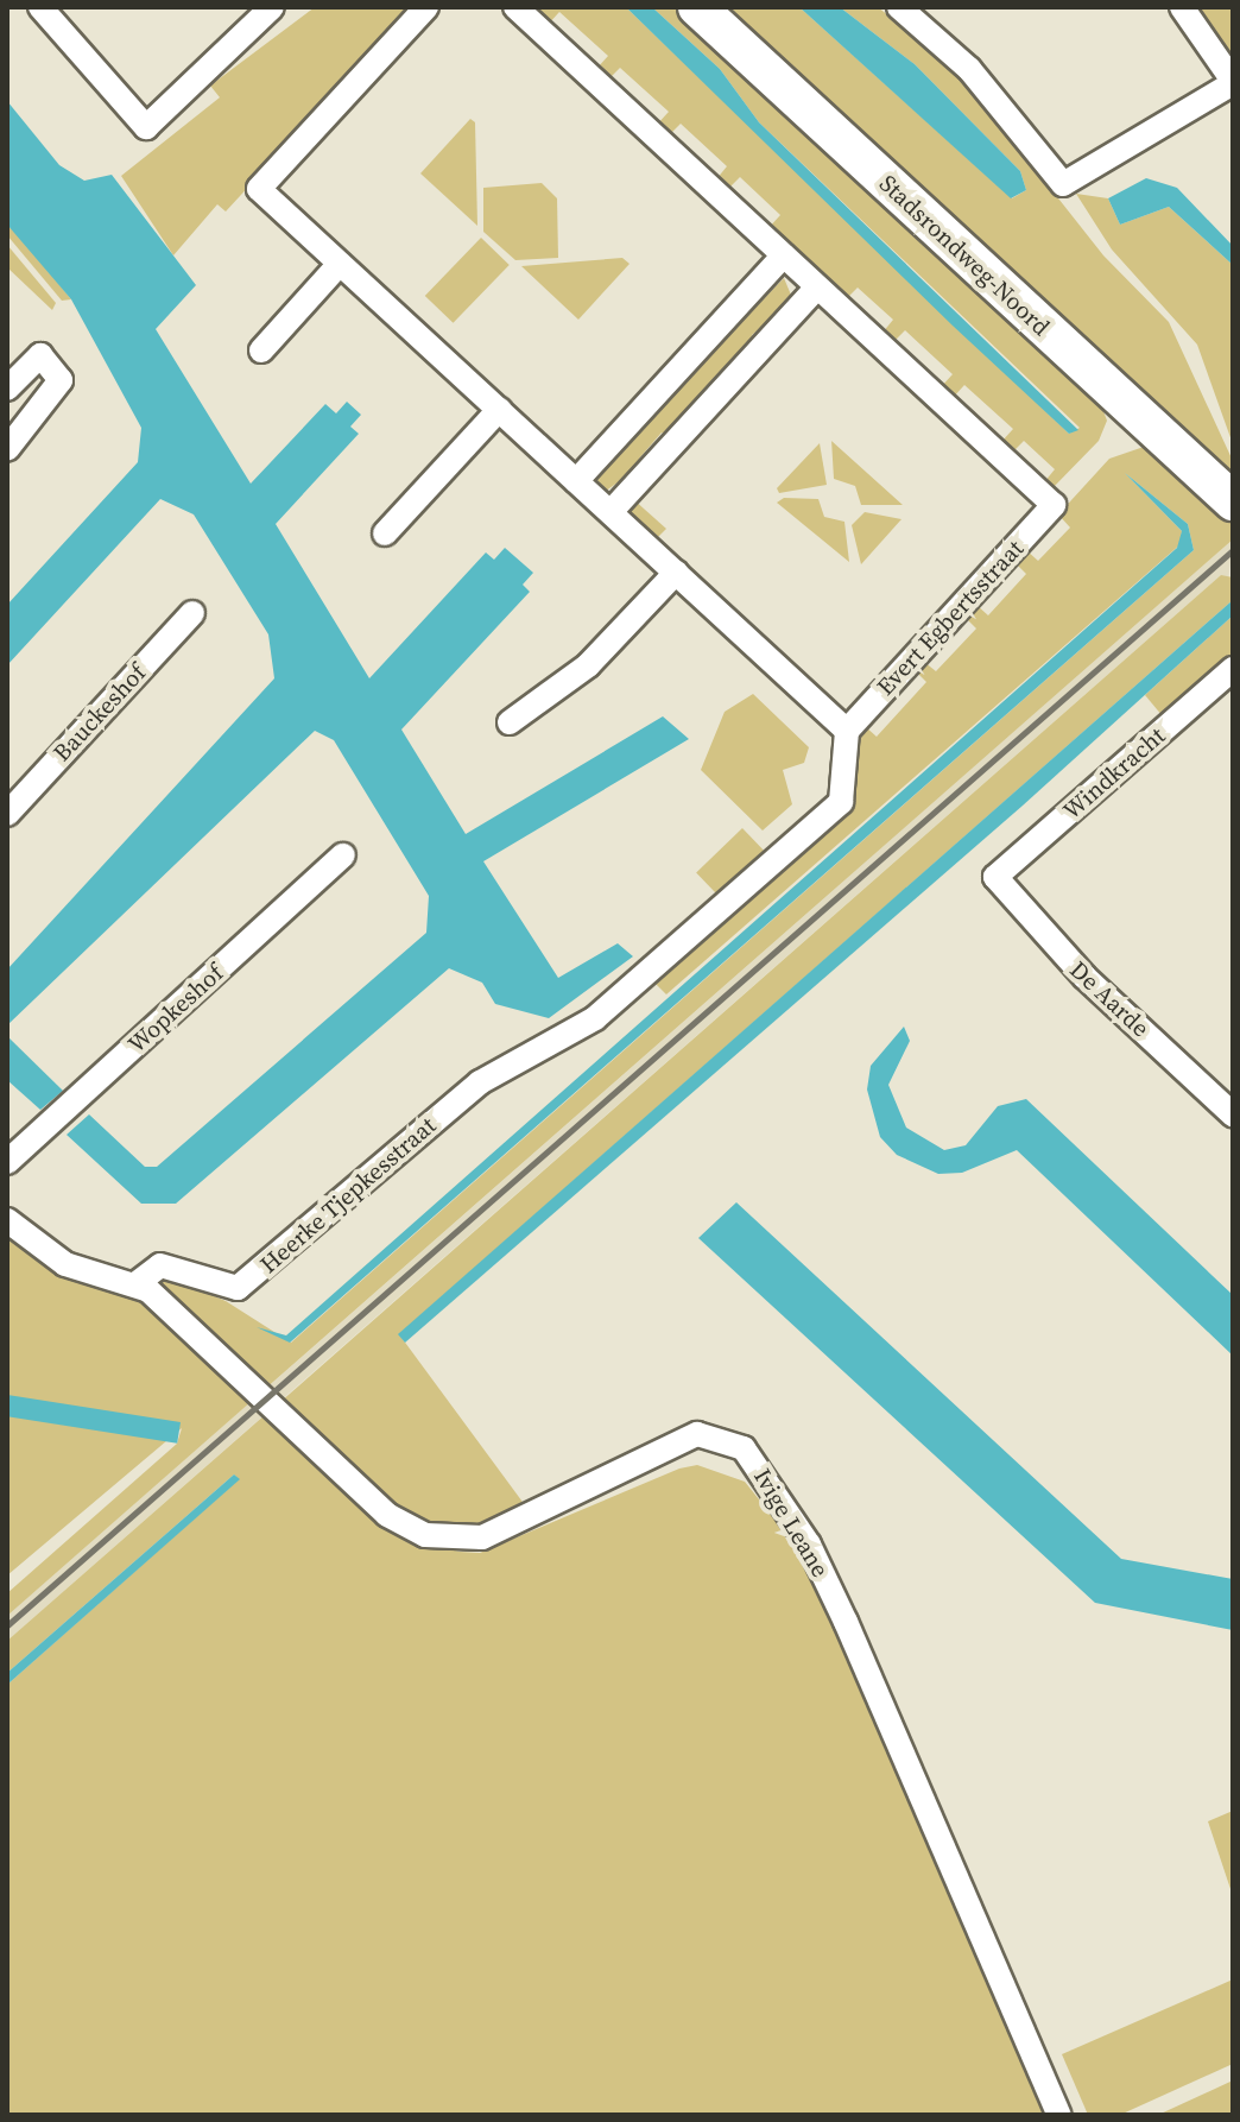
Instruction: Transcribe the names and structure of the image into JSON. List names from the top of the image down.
{
  "streets": {
    "main road": ["Stadsrondweg-Noord"],
    "street": [
      "Evert Egbertsstraat",
      "Bauckeshof",
      "Windkracht",
      "De Aarde",
      "Wopkeshof",
      "Heerke Tjepkesstraat",
      "Ivige Leane"
    ]
  },
  "crossings": [
    ["Evert Egbertsstraat", "Heerke Tjepkesstraat"],
    ["Windkracht", "De Aarde"],
    ["Heerke Tjepkesstraat", "Ivige Leane"]
  ]
}
